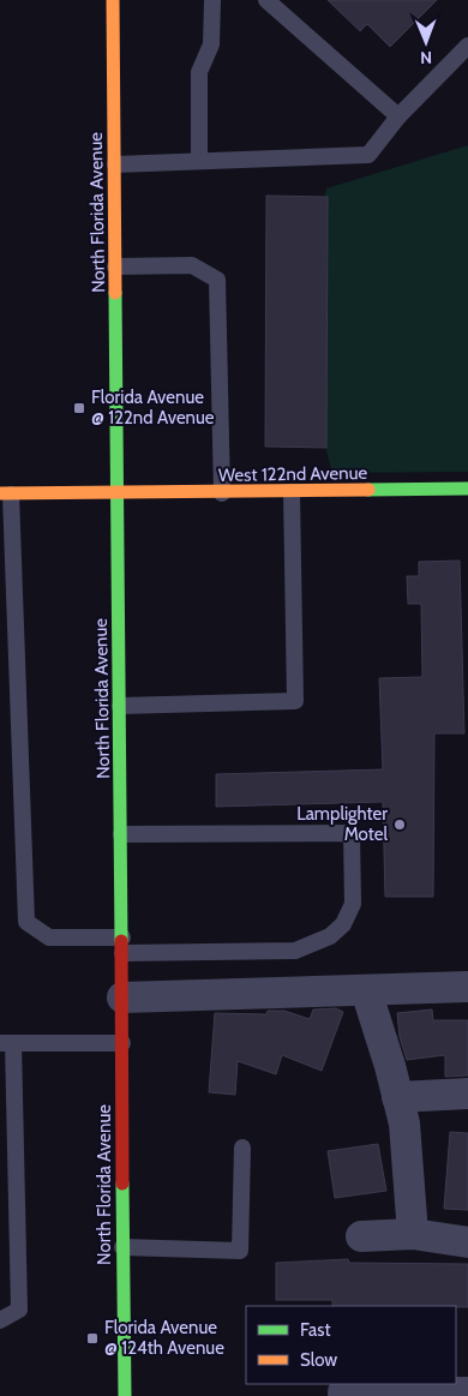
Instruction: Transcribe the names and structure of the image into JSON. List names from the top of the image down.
{
  "streets": {
    "main road": ["North Florida Avenue", "West 122nd Avenue"]
  },
  "crossings": [
    ["North Florida Avenue", "West 122nd Avenue"]
  ],
  "places": {
    "transit": ["Florida Avenue @ 122nd Avenue", "Florida Avenue @ 124th Avenue"],
    "other": ["Lamplighter Motel"]
  },
  "legend": ["Fast", "Slow"],
  "north": "bottom"
}
